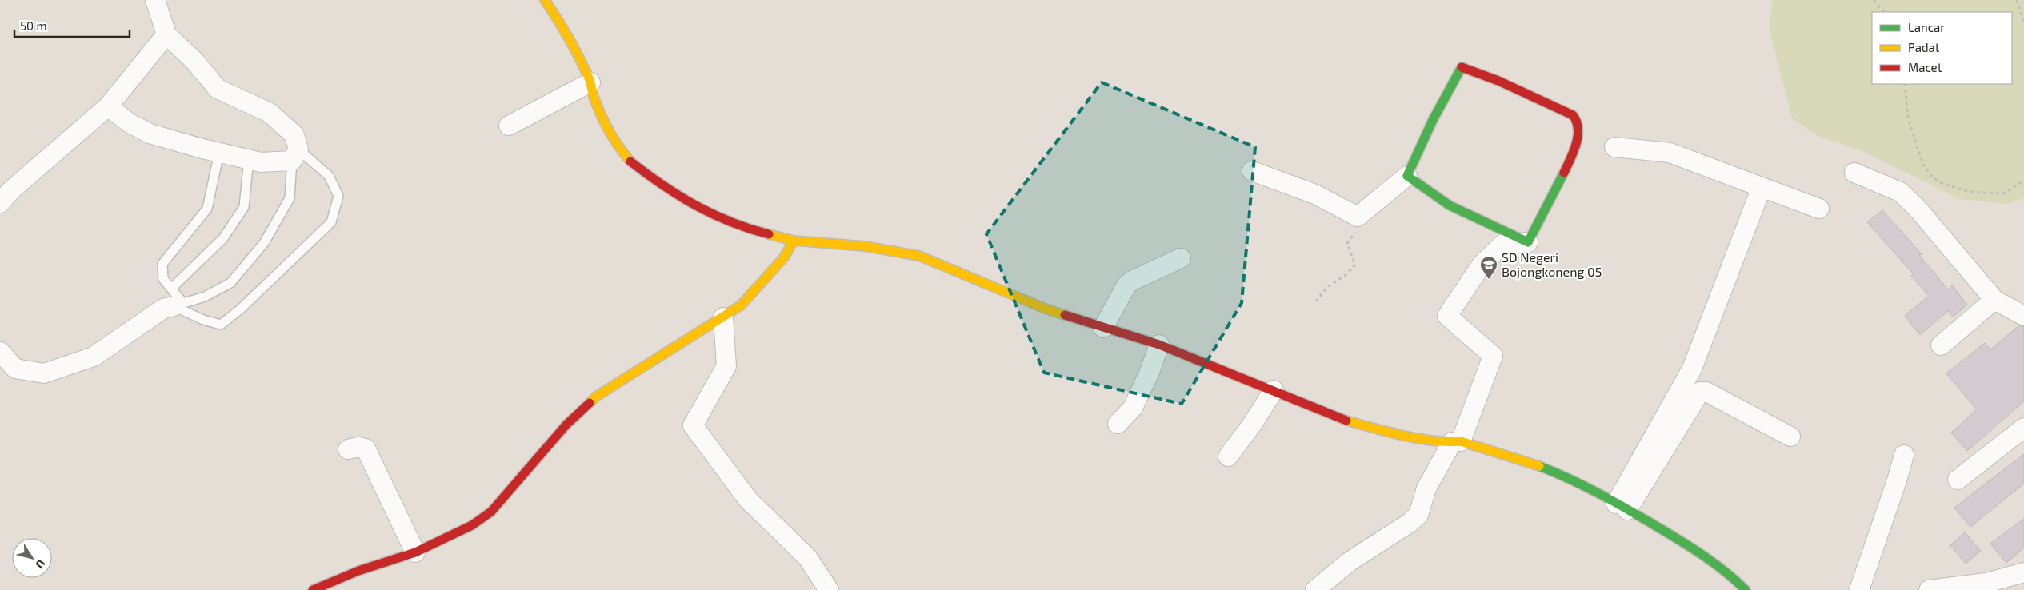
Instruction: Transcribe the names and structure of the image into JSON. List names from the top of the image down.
{
  "places": {
    "school or university": ["SD Negeri Bojongkoneng 05"]
  },
  "legend": ["Lancar", "Padat", "Macet"],
  "scale_bar": "50 m",
  "north": "bottom right"
}
